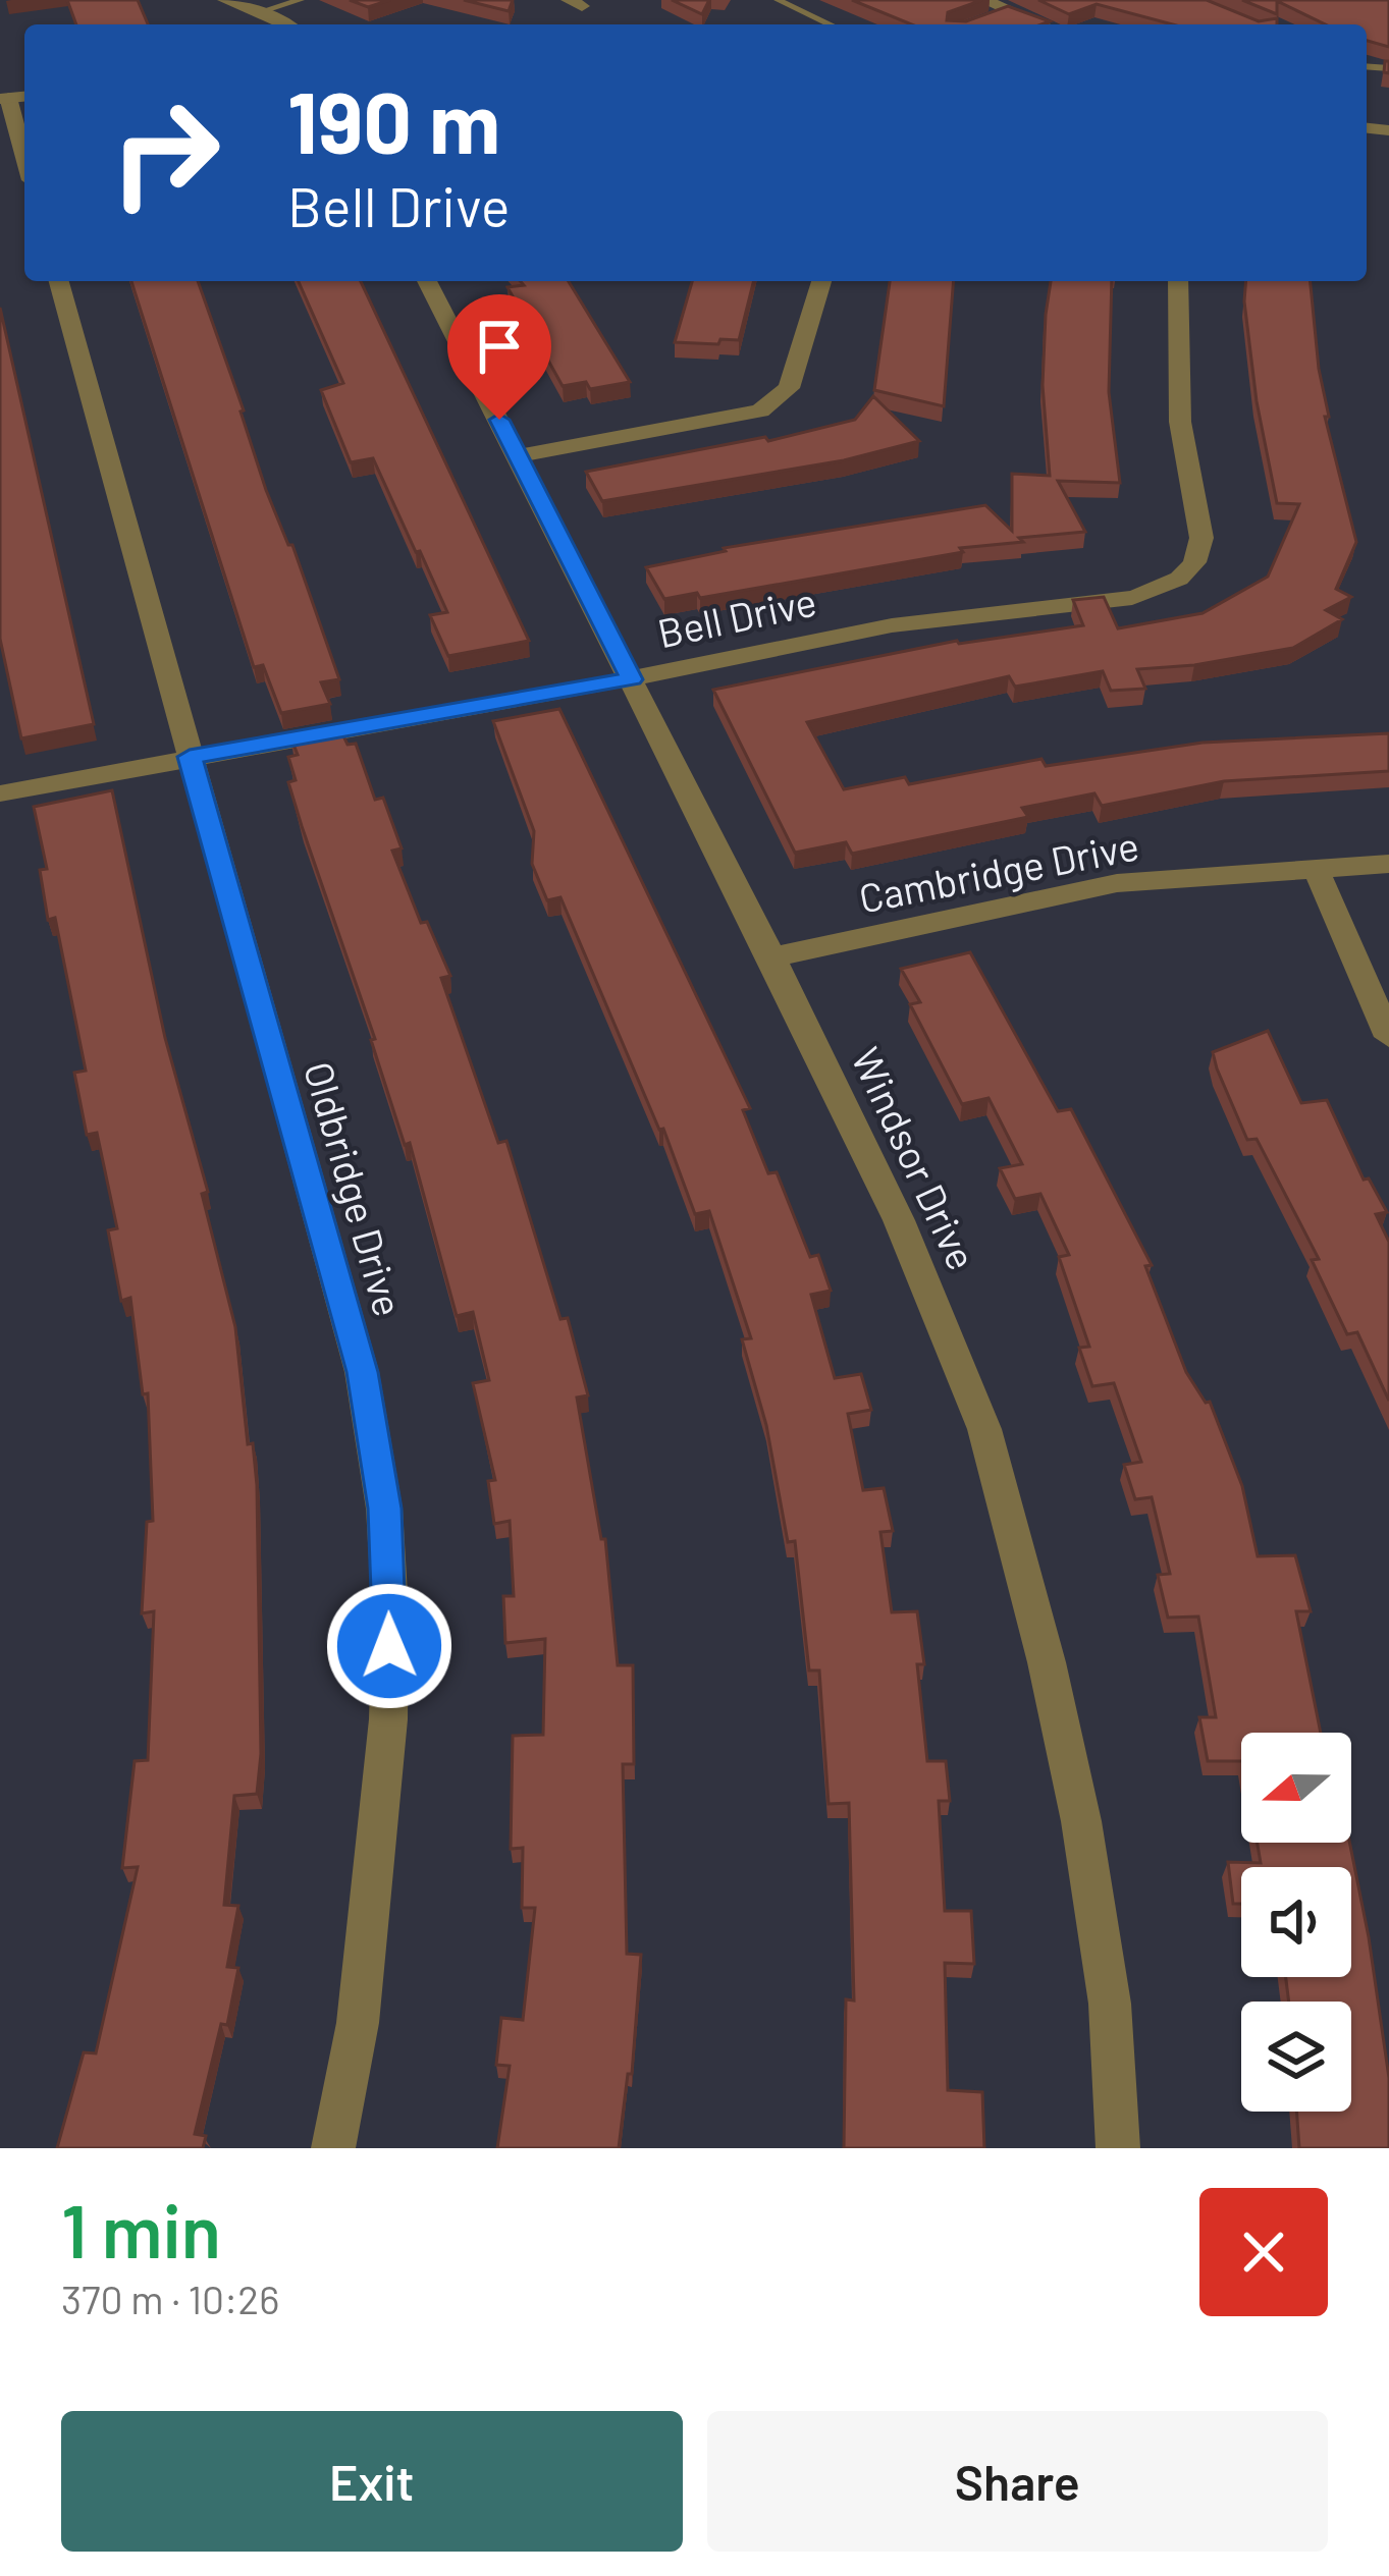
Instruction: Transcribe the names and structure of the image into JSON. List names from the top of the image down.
{
  "streets": {
    "street": [
      "Bell Drive",
      "Cambridge Drive",
      "Windsor Drive",
      "Oldbridge Drive"
    ]
  },
  "crossings": [
    ["Bell Drive", "Windsor Drive"],
    ["Bell Drive", "Oldbridge Drive"],
    ["Cambridge Drive", "Windsor Drive"]
  ],
  "north": "left",
  "page": {
    "turn": ["190 m", "Bell Drive"],
    "heading": ["1 min", "370 m · 10:26"],
    "buttons": ["Exit", "Share"]
  }
}
